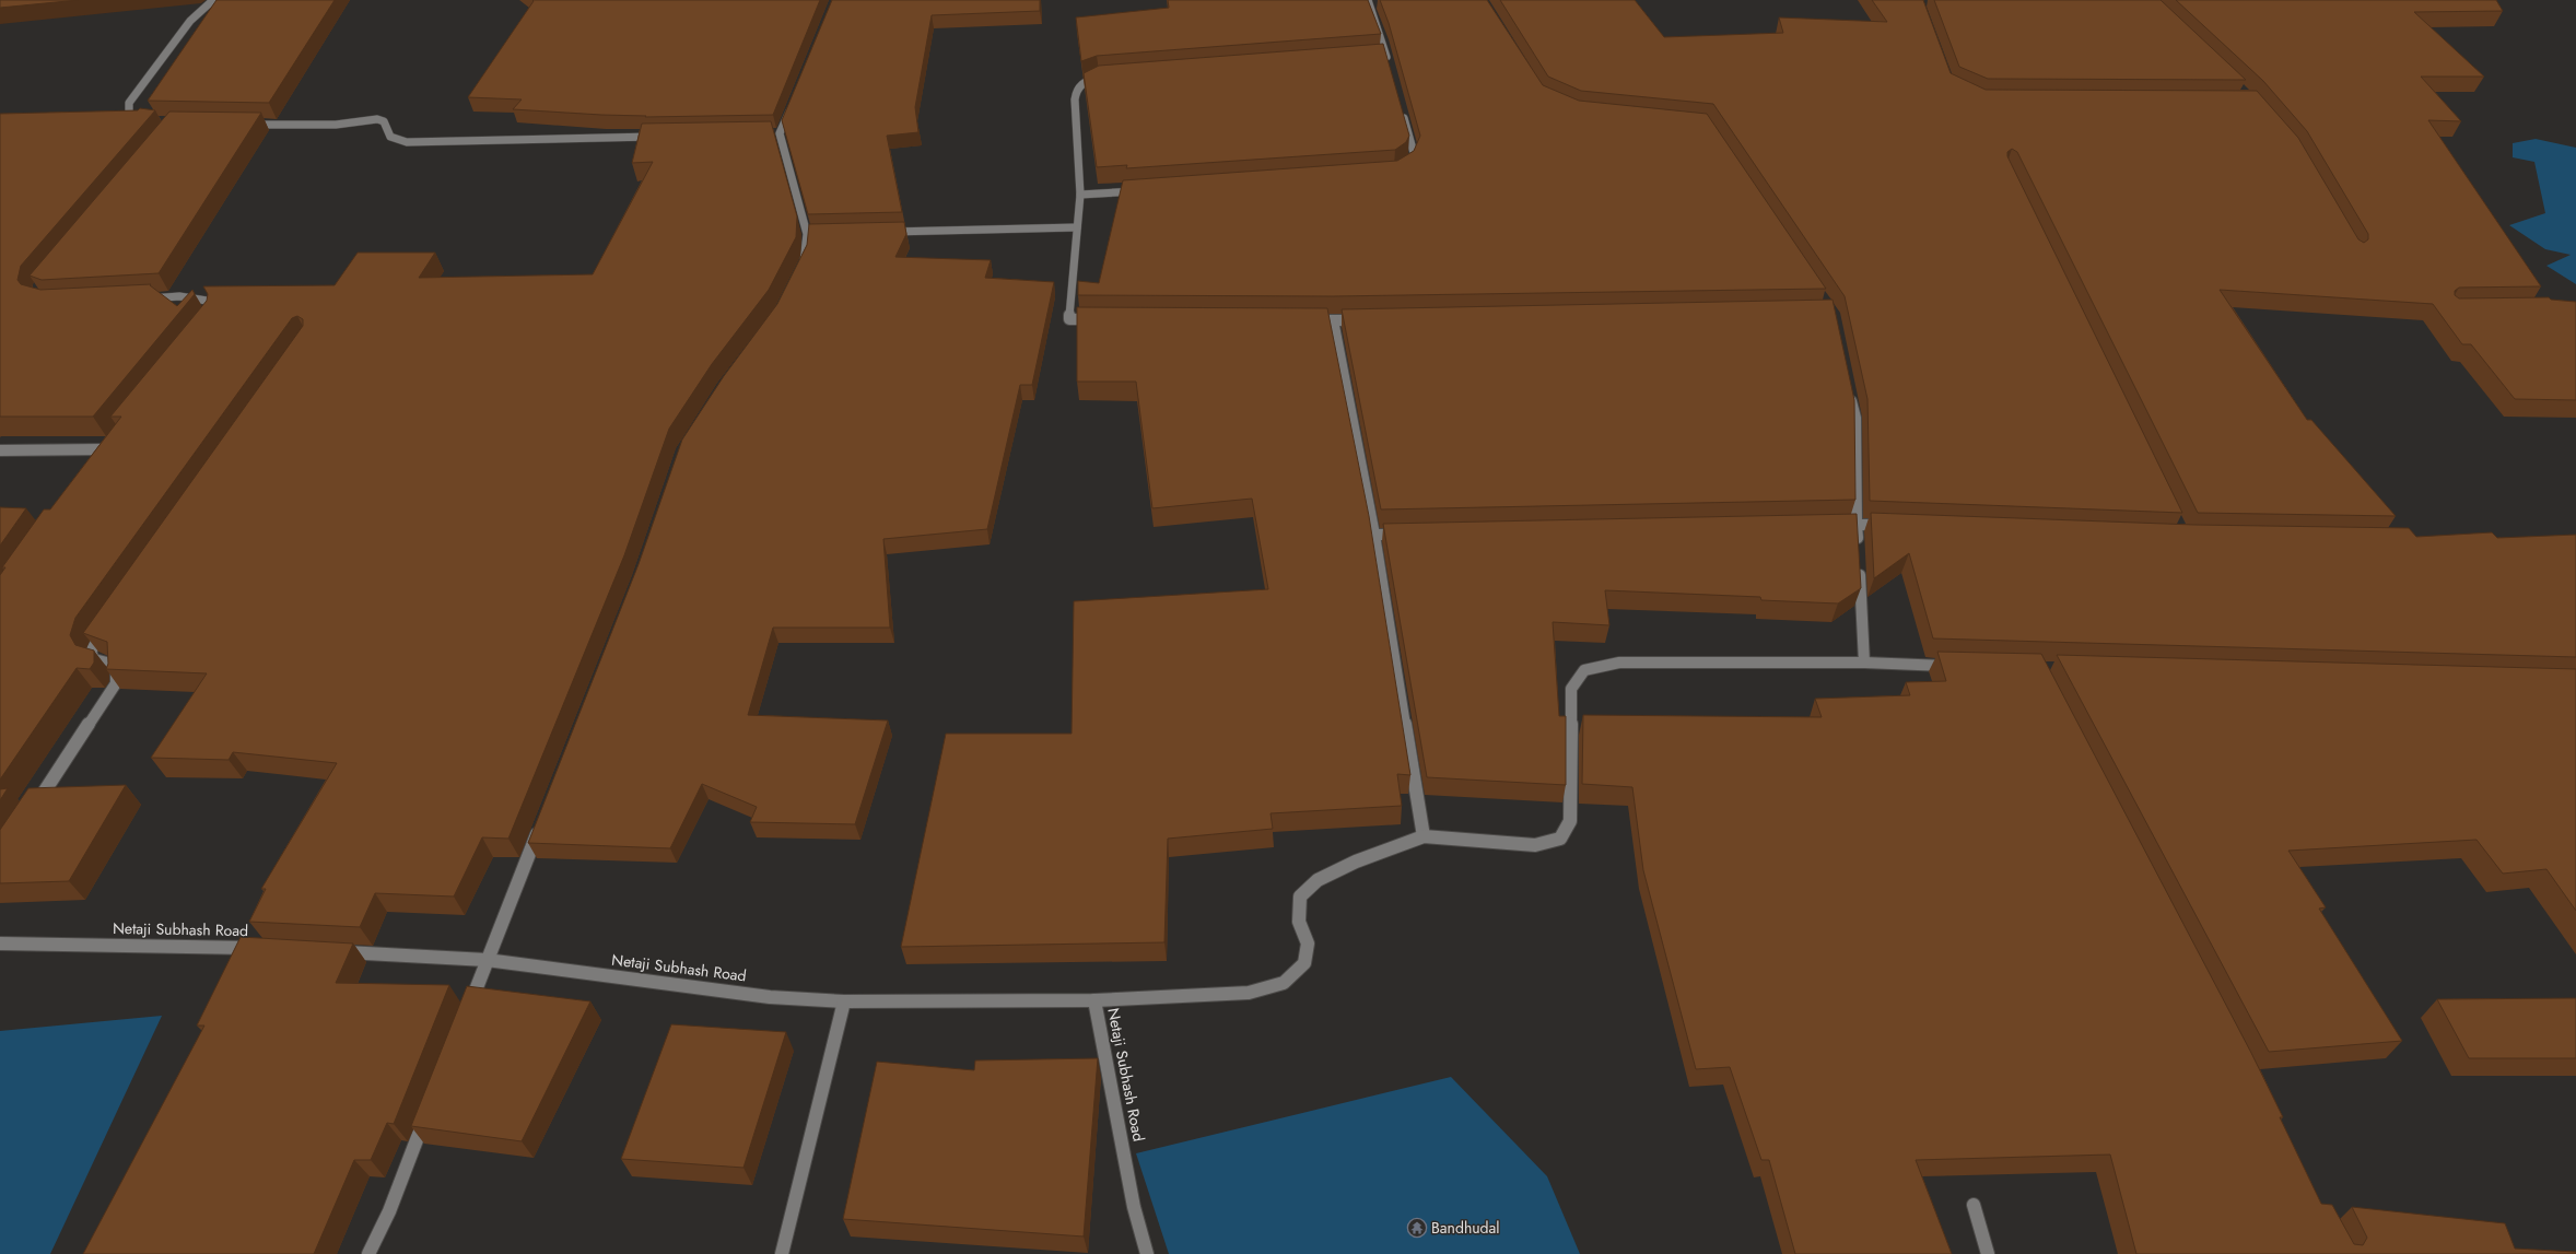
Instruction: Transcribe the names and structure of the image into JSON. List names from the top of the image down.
{
  "streets": {
    "street": ["Netaji Subhash Road"]
  },
  "places": {
    "temple": ["Bandhudal"]
  }
}
